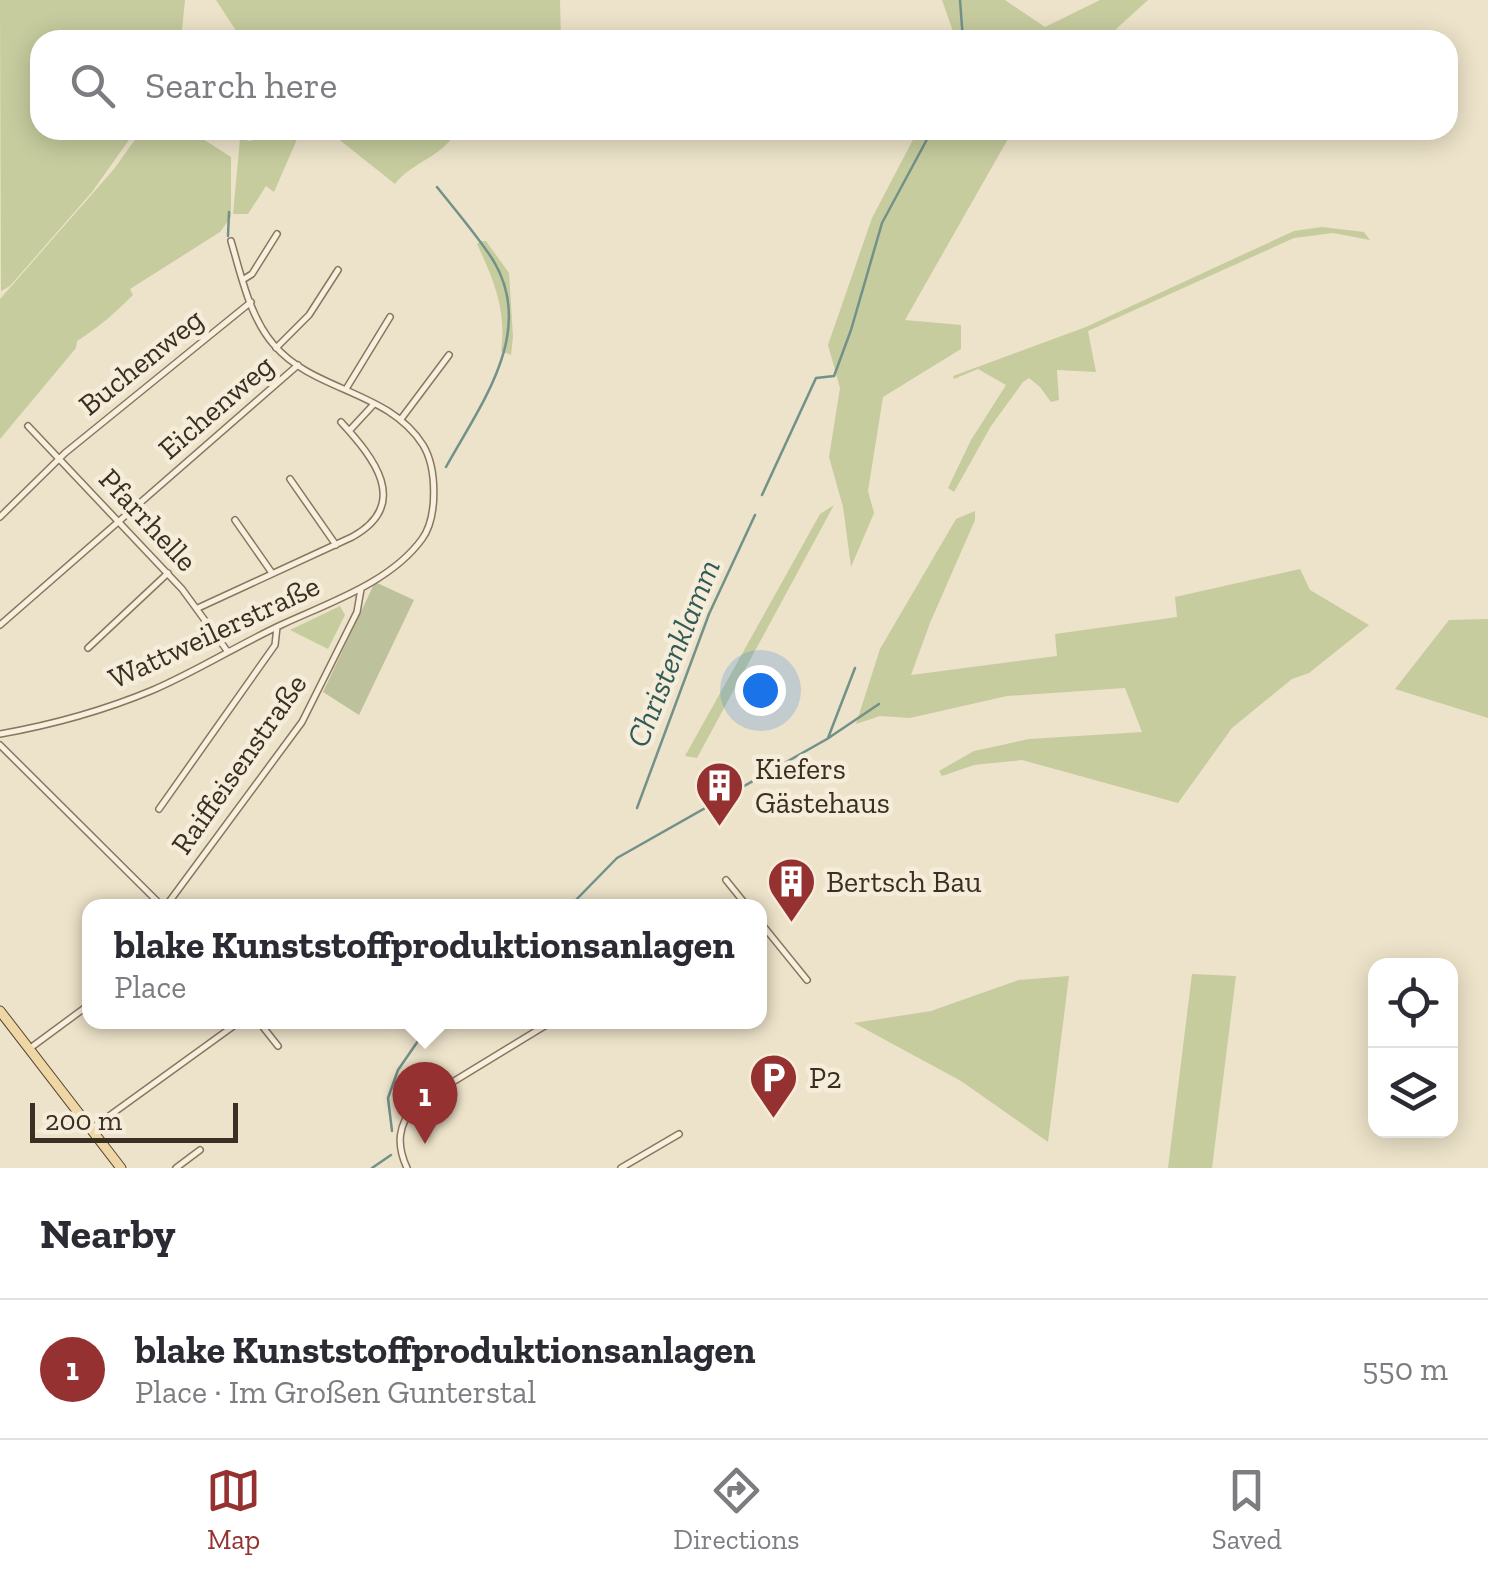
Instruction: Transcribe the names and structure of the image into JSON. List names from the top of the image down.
{
  "streets": {
    "street": [
      "Buchenweg",
      "Eichenweg",
      "Pfarrhelle",
      "Wattweilerstraße",
      "Raiffeisenstraße"
    ]
  },
  "crossings": [
    ["Buchenweg", "Pfarrhelle"],
    ["Eichenweg", "Pfarrhelle"],
    ["Pfarrhelle", "Wattweilerstraße"],
    ["Wattweilerstraße", "Raiffeisenstraße"]
  ],
  "water": ["Christenklamm"],
  "places": {
    "building": ["Kiefers Gästehaus", "Bertsch Bau"],
    "parking": ["P2"]
  },
  "scale_bar": "200 m",
  "page": {
    "search": "Search here",
    "popup": ["blake Kunststoffproduktionsanlagen", "Place"],
    "pins": "1",
    "scale": "200 m",
    "heading": "Nearby",
    "list": [
      {
        "mark": "1",
        "name": "blake Kunststoffproduktionsanlagen",
        "note": "Place · Im Großen Gunterstal",
        "value": "550 m"
      }
    ],
    "nav": ["Map", "Directions", "Saved"]
  }
}
